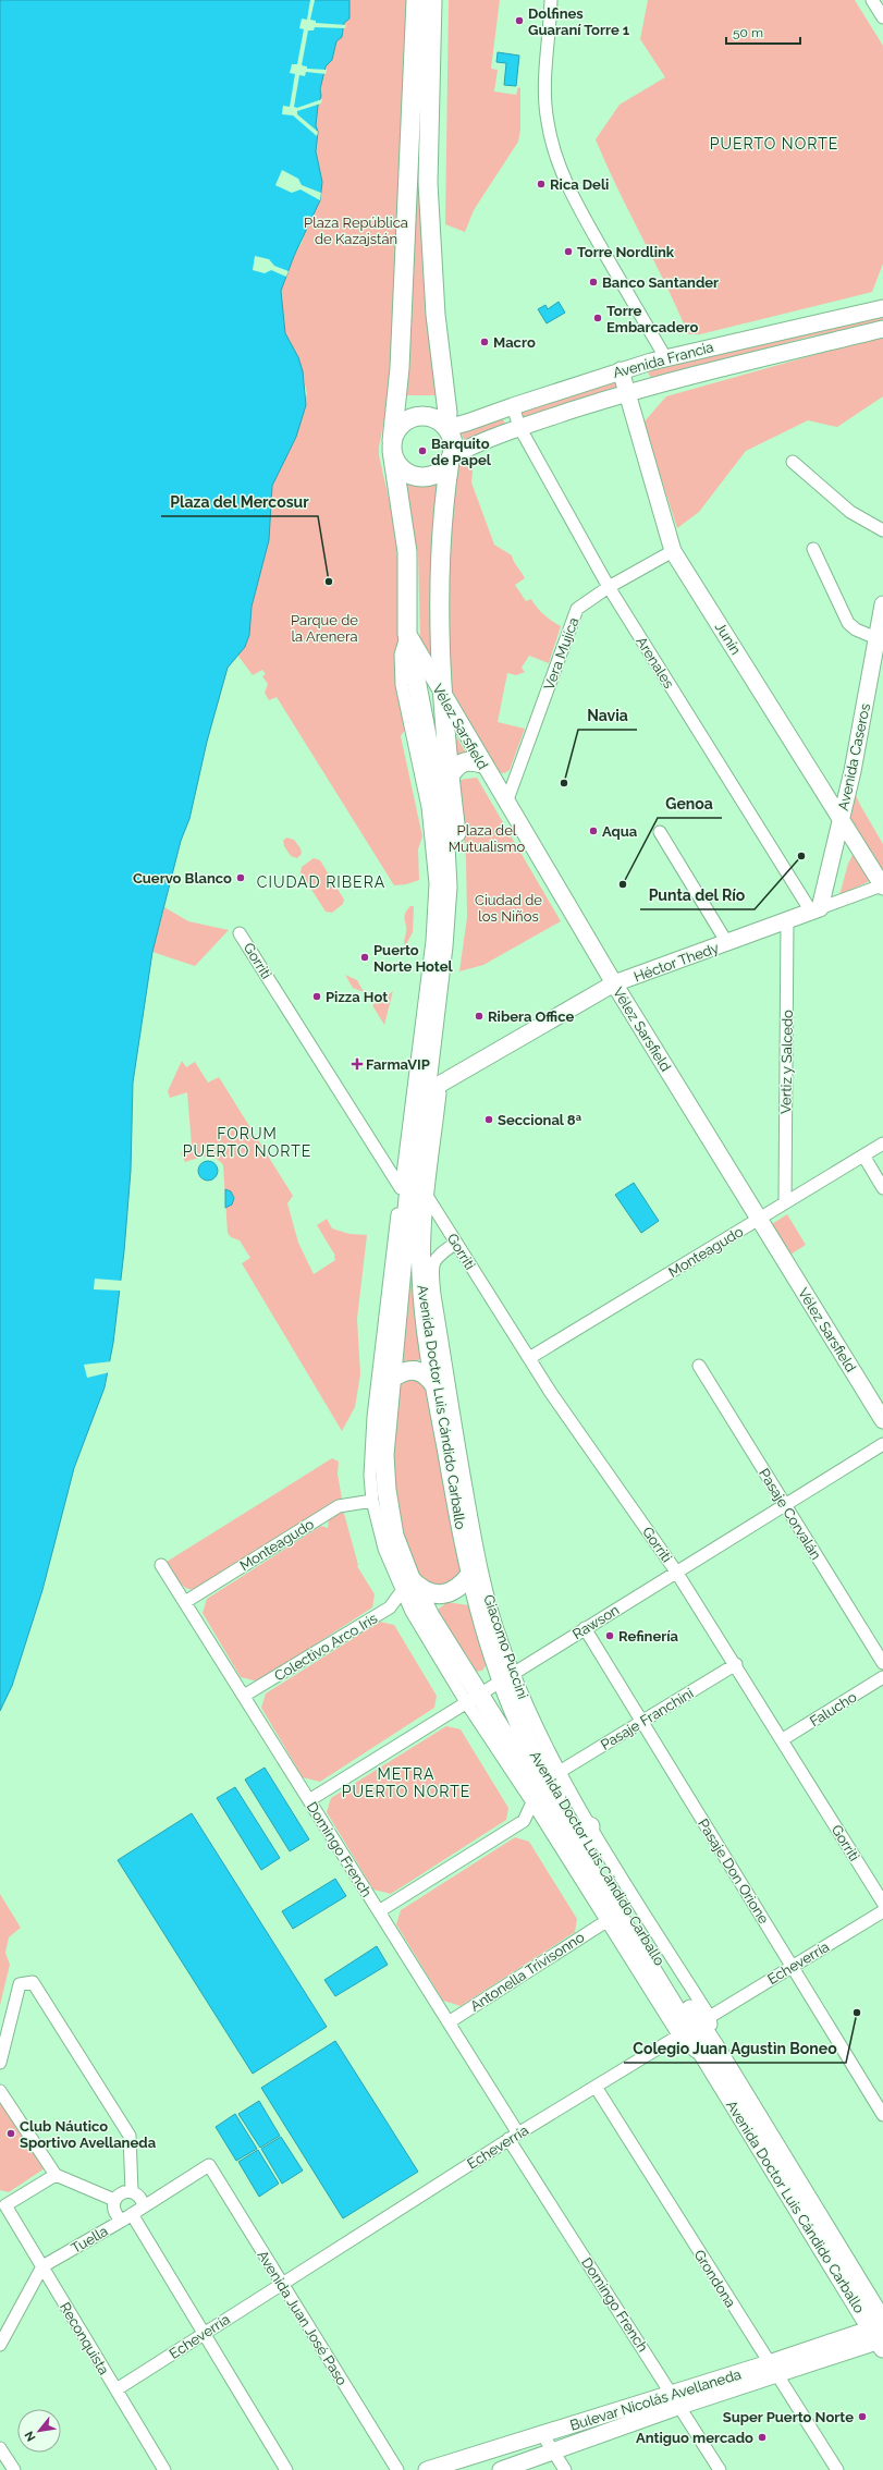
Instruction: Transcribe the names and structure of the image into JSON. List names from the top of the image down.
{
  "streets": {
    "main road": [
      "Avenida Francia",
      "Junín",
      "Vélez Sarsfield",
      "Avenida Caseros",
      "Héctor Thedy",
      "Avenida Doctor Luis Cándido Carballo",
      "Bulevar Nicolás Avellaneda"
    ],
    "street": [
      "Vera Mujíca",
      "Arenales",
      "Gorriti",
      "Vertiz y Salcedo",
      "Monteagudo",
      "Pasaje Corvalán",
      "Rawson",
      "Colectivo Arco Iris",
      "Giacomo Puccini",
      "Falucho",
      "Pasaje Franchini",
      "Domingo French",
      "Pasaje Don Orione",
      "Echeverría",
      "Antonella Trivisonno",
      "Tuella",
      "Grondona",
      "Avenida Juan José Paso",
      "Reconquista"
    ]
  },
  "crossings": [
    ["Avenida Francia", "Junín"],
    ["Avenida Francia", "Arenales"],
    ["Avenida Francia", "Avenida Doctor Luis Cándido Carballo"],
    ["Junín", "Vera Mujíca"],
    ["Junín", "Avenida Caseros"],
    ["Junín", "Héctor Thedy"],
    ["Vera Mujíca", "Arenales"],
    ["Vera Mujíca", "Vélez Sarsfield"],
    ["Arenales", "Avenida Caseros"],
    ["Arenales", "Héctor Thedy"],
    ["Vélez Sarsfield", "Héctor Thedy"],
    ["Vélez Sarsfield", "Monteagudo"],
    ["Vélez Sarsfield", "Avenida Doctor Luis Cándido Carballo"],
    ["Avenida Caseros", "Héctor Thedy"],
    ["Gorriti", "Monteagudo"],
    ["Gorriti", "Avenida Doctor Luis Cándido Carballo"],
    ["Gorriti", "Rawson"],
    ["Gorriti", "Giacomo Puccini"],
    ["Gorriti", "Falucho"],
    ["Gorriti", "Pasaje Franchini"],
    ["Héctor Thedy", "Vertiz y Salcedo"],
    ["Héctor Thedy", "Avenida Doctor Luis Cándido Carballo"],
    ["Vertiz y Salcedo", "Monteagudo"],
    ["Monteagudo", "Avenida Doctor Luis Cándido Carballo"],
    ["Monteagudo", "Domingo French"],
    ["Avenida Doctor Luis Cándido Carballo", "Rawson"],
    ["Avenida Doctor Luis Cándido Carballo", "Colectivo Arco Iris"],
    ["Avenida Doctor Luis Cándido Carballo", "Giacomo Puccini"],
    ["Avenida Doctor Luis Cándido Carballo", "Echeverría"],
    ["Avenida Doctor Luis Cándido Carballo", "Antonella Trivisonno"],
    ["Avenida Doctor Luis Cándido Carballo", "Bulevar Nicolás Avellaneda"],
    ["Pasaje Corvalán", "Rawson"],
    ["Rawson", "Giacomo Puccini"],
    ["Rawson", "Domingo French"],
    ["Rawson", "Pasaje Don Orione"],
    ["Colectivo Arco Iris", "Domingo French"],
    ["Giacomo Puccini", "Pasaje Franchini"],
    ["Giacomo Puccini", "Echeverría"],
    ["Pasaje Franchini", "Pasaje Don Orione"],
    ["Domingo French", "Echeverría"],
    ["Domingo French", "Antonella Trivisonno"],
    ["Domingo French", "Bulevar Nicolás Avellaneda"],
    ["Pasaje Don Orione", "Echeverría"],
    ["Echeverría", "Grondona"],
    ["Echeverría", "Avenida Juan José Paso"],
    ["Echeverría", "Reconquista"],
    ["Tuella", "Avenida Juan José Paso"],
    ["Tuella", "Reconquista"],
    ["Grondona", "Bulevar Nicolás Avellaneda"]
  ],
  "districts": [
    "PUERTO NORTE",
    "CIUDAD RIBERA",
    "FORUM PUERTO NORTE",
    "METRA PUERTO NORTE"
  ],
  "parks": [
    "Plaza República de Kazajstán",
    "Parque de la Arenera",
    "Plaza del Mutualismo",
    "Ciudad de los Niños"
  ],
  "places": {
    "other": [
      "Dolfines Guaraní Torre 1",
      "Rica Deli",
      "Torre Nordlink",
      "Banco Santander",
      "Torre Embarcadero",
      "Macro",
      "Barquito de Papel",
      "Plaza del Mercosur",
      "Navia",
      "Aqua",
      "Punta del Río",
      "Cuervo Blanco",
      "Genoa",
      "Puerto Norte Hotel",
      "Pizza Hot",
      "Ribera Office",
      "Seccional 8ª",
      "Refinería",
      "Colegio Juan Agustìn Boneo",
      "Club Náutico Sportivo Avellaneda",
      "Super Puerto Norte",
      "Antiguo mercado"
    ],
    "health": ["FarmaVIP"]
  },
  "scale_bar": "50 m",
  "north": "bottom left"
}
